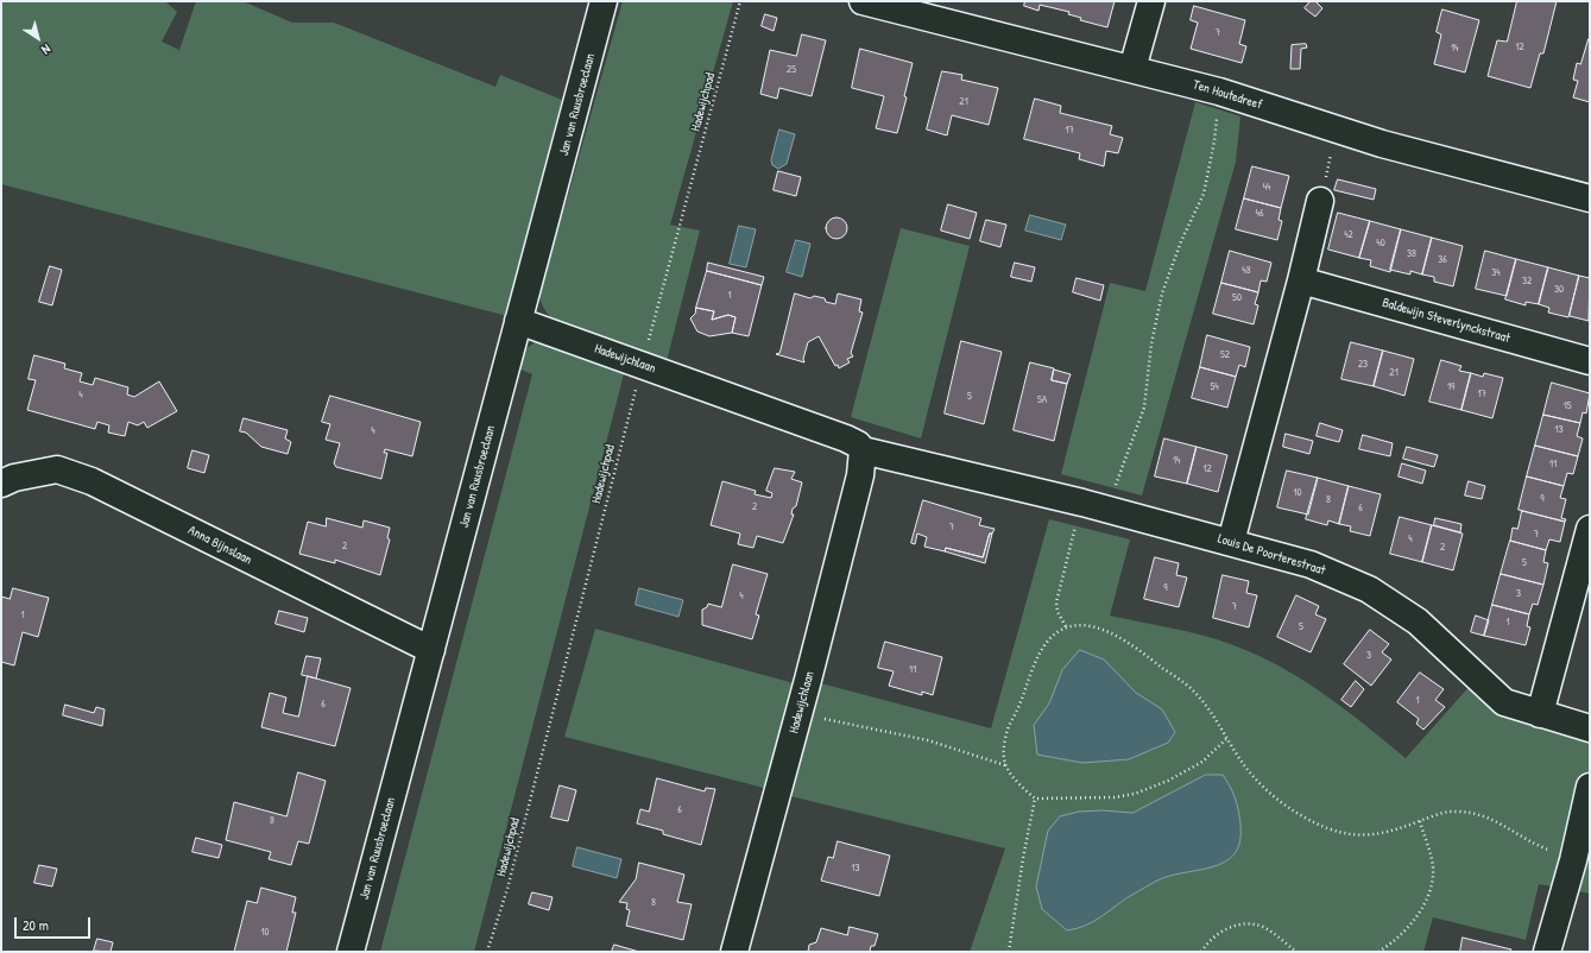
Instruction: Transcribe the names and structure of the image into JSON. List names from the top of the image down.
{
  "streets": {
    "street": [
      "Ten Houtedreef",
      "Jan van Ruusbroeclaan",
      "Baldewijn Steverlynckstraat",
      "Hadewijchlaan",
      "Anna Bijnslaan",
      "Louis De Poorterestraat"
    ],
    "path": ["Hadewijchpad"]
  },
  "crossings": [
    ["Hadewijchpad", "Hadewijchlaan"],
    ["Jan van Ruusbroeclaan", "Hadewijchlaan"],
    ["Jan van Ruusbroeclaan", "Anna Bijnslaan"],
    ["Hadewijchlaan", "Louis De Poorterestraat"]
  ],
  "house_numbers": [
    "7",
    "12",
    "14",
    "25",
    "21",
    "17",
    "44",
    "46",
    "42",
    "40",
    "38",
    "36",
    "48",
    "34",
    "32",
    "30",
    "1",
    "50",
    "52",
    "23",
    "21",
    "54",
    "19",
    "17",
    "4",
    "5",
    "5A",
    "15",
    "13",
    "4",
    "14",
    "11",
    "12",
    "10",
    "9",
    "8",
    "2",
    "6",
    "7",
    "7",
    "4",
    "2",
    "2",
    "5",
    "9",
    "3",
    "4",
    "7",
    "1",
    "1",
    "5",
    "3",
    "11",
    "1",
    "6",
    "6",
    "8",
    "13",
    "8",
    "10"
  ],
  "scale_bar": "20 m",
  "north": "bottom right"
}
